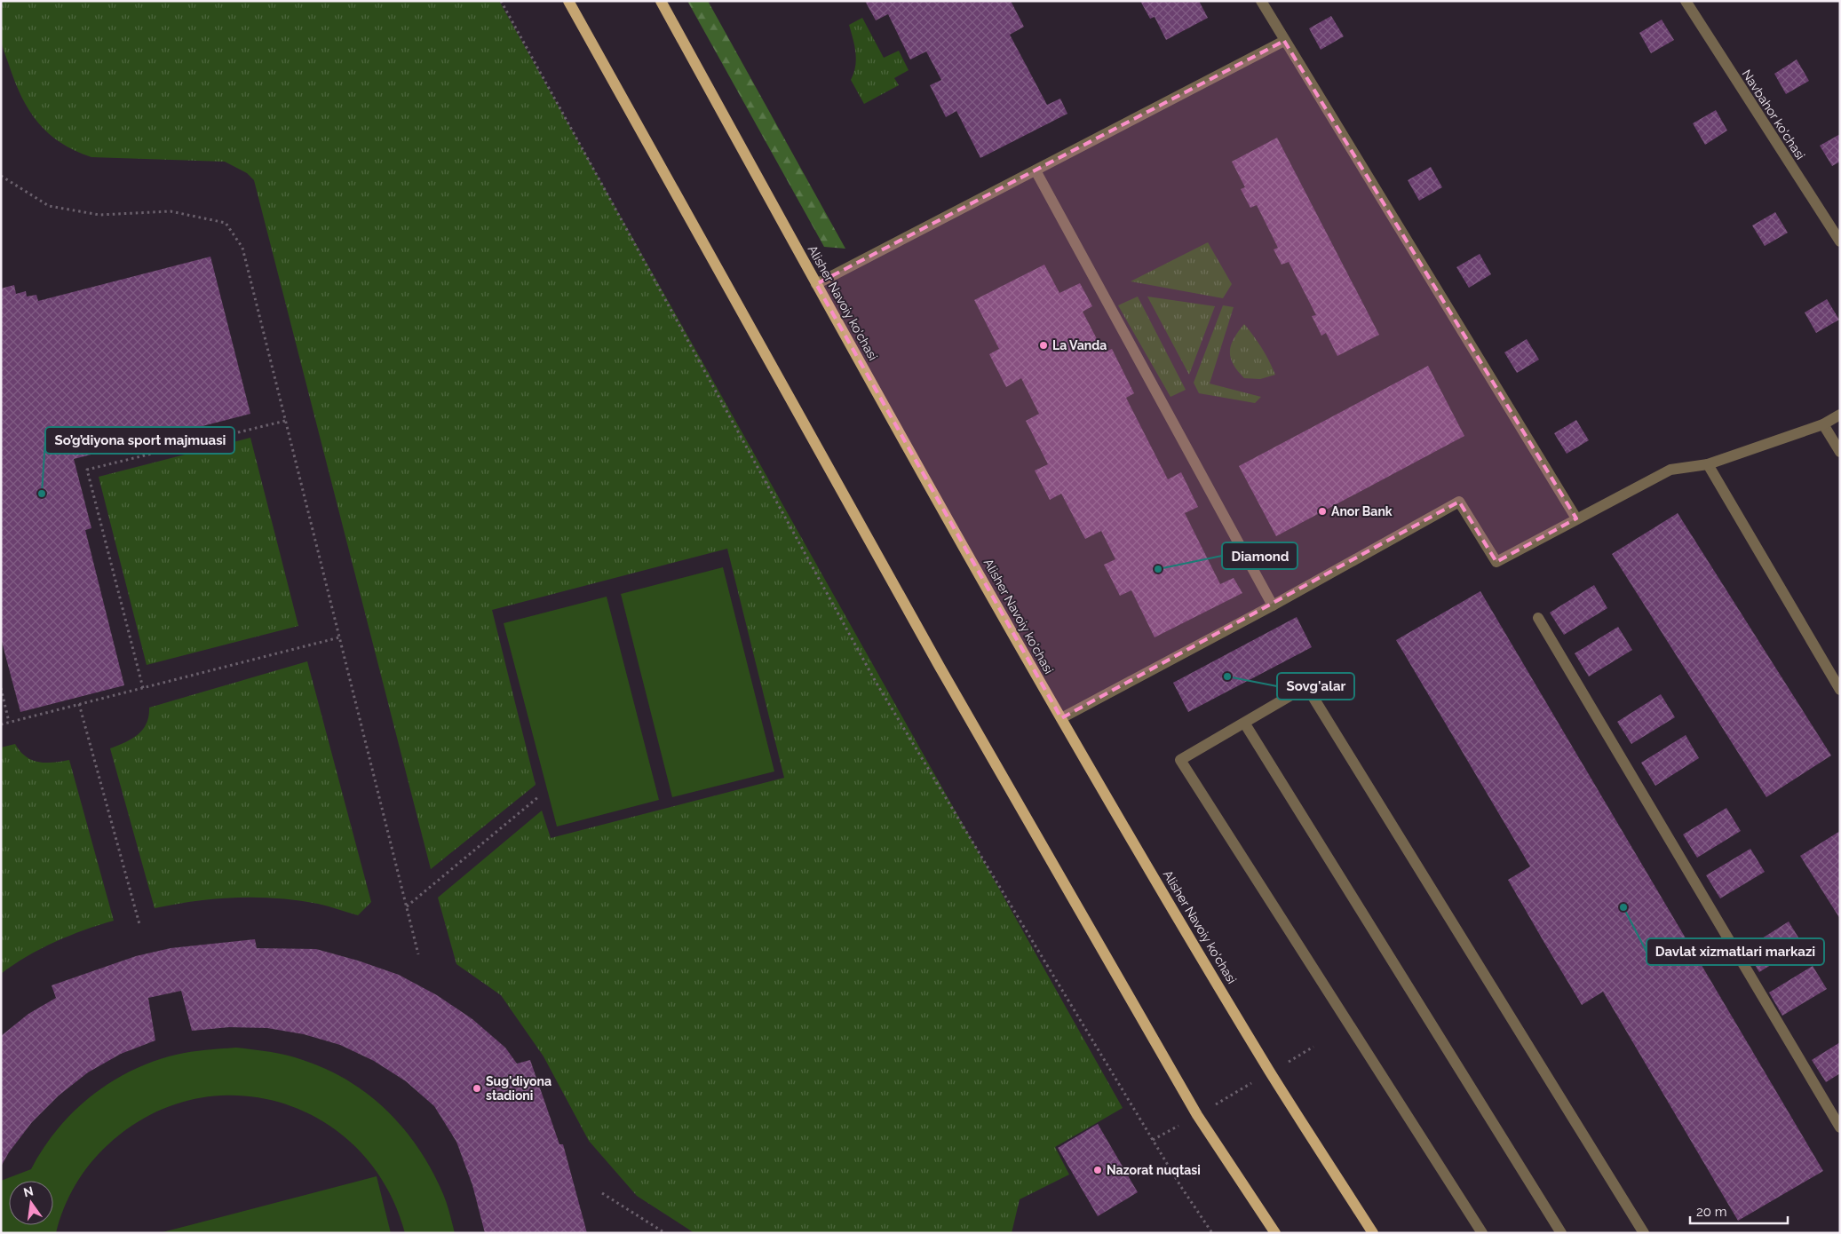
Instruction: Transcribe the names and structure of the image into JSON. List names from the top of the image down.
{
  "streets": {
    "main road": ["Alisher Navoiy ko'chasi"],
    "street": ["Navbahor ko'chasi"]
  },
  "places": [
    "La Vanda",
    "So’g’diyona sport majmuasi",
    "Anor Bank",
    "Diamond",
    "Sovg'alar",
    "Davlat xizmatlari markazi",
    "Sug'diyona stadioni",
    "Nazorat nuqtasi"
  ],
  "scale_bar": "20 m",
  "north": "top"
}
